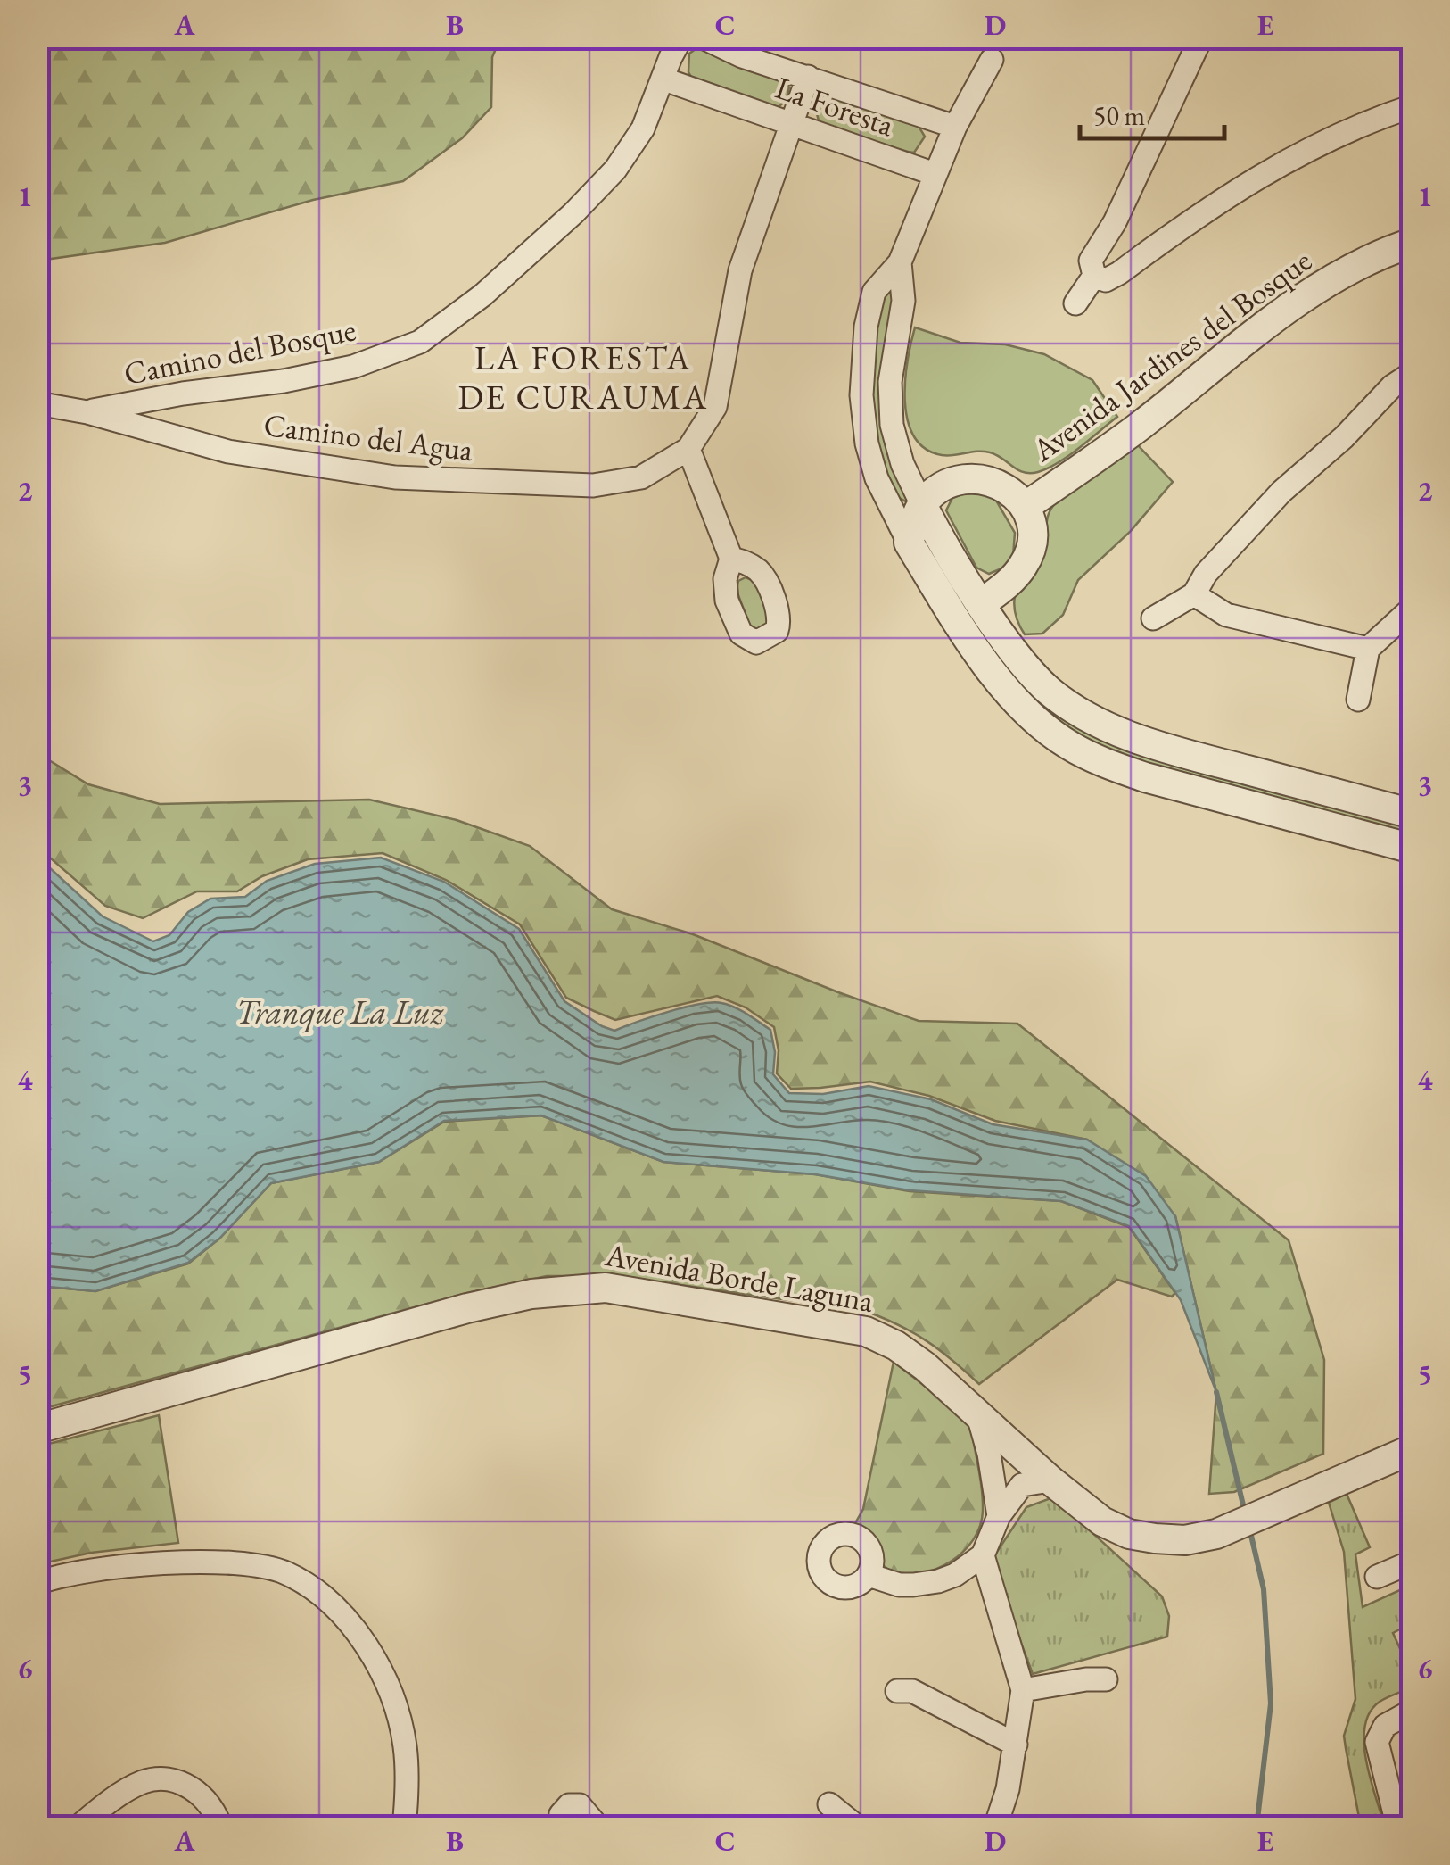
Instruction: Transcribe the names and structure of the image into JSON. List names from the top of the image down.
{
  "streets": {
    "street": [
      "La Foresta",
      "Camino del Bosque",
      "Avenida Jardines del Bosque",
      "Camino del Agua",
      "Avenida Borde Laguna"
    ]
  },
  "crossings": [
    ["La Foresta", "Camino del Bosque"],
    ["La Foresta", "Camino del Agua"],
    ["Camino del Bosque", "Camino del Agua"]
  ],
  "districts": ["LA FORESTA DE CURAUMA"],
  "water": ["Tranque La Luz"],
  "scale_bar": "50 m",
  "grid": {
    "columns": [
      "A",
      "B",
      "C",
      "D",
      "E"
    ],
    "rows": [
      "1",
      "2",
      "3",
      "4",
      "5",
      "6"
    ]
  }
}
